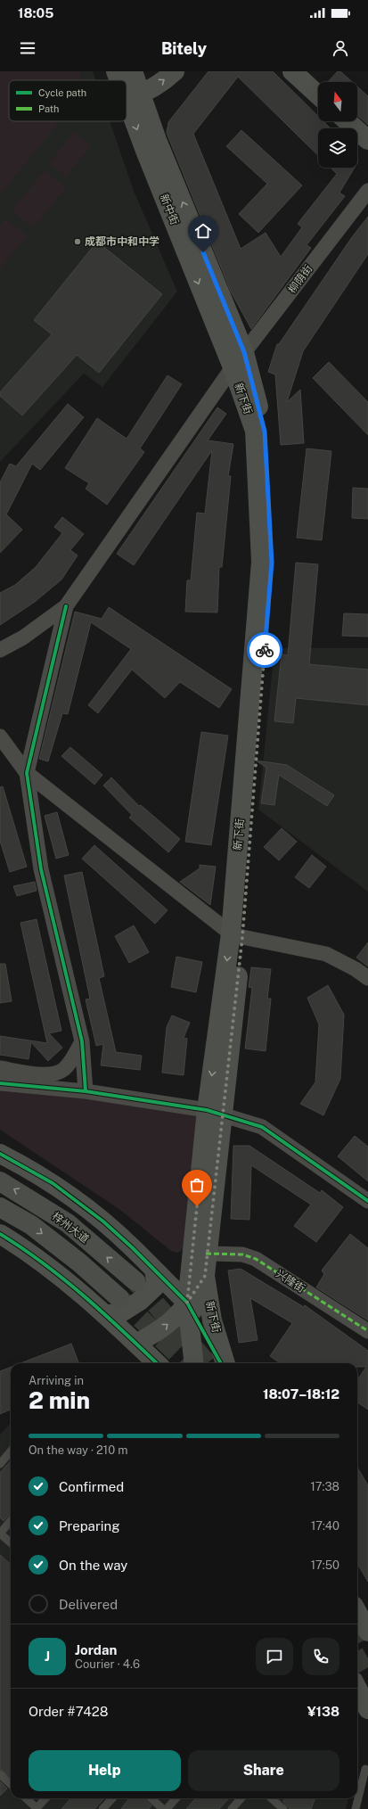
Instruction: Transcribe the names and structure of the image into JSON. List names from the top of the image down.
{
  "streets": {
    "highway": ["梓州大道"],
    "main road": ["新中街", "新下街"],
    "street": ["柳荫街", "兴隆街"]
  },
  "crossings": [
    ["新中街", "柳荫街"],
    ["新中街", "新下街"],
    ["柳荫街", "新下街"],
    ["新下街", "兴隆街"]
  ],
  "places": ["成都市中和中学"],
  "legend": ["Cycle path", "Path"],
  "north": "top",
  "page": {
    "status": "18:05",
    "header": "Bitely",
    "heading": ["2 min", "Arriving in", "18:07–18:12"],
    "panel": [
      "Jordan",
      "Courier · 4.6",
      "Order #7428",
      "¥138"
    ],
    "bar": "On the way · 210 m",
    "list": [
      ["Confirmed", "17:38"],
      ["Preparing", "17:40"],
      ["On the way", "17:50"],
      "Delivered"
    ],
    "round": "J",
    "buttons": ["Help", "Share"]
  }
}
